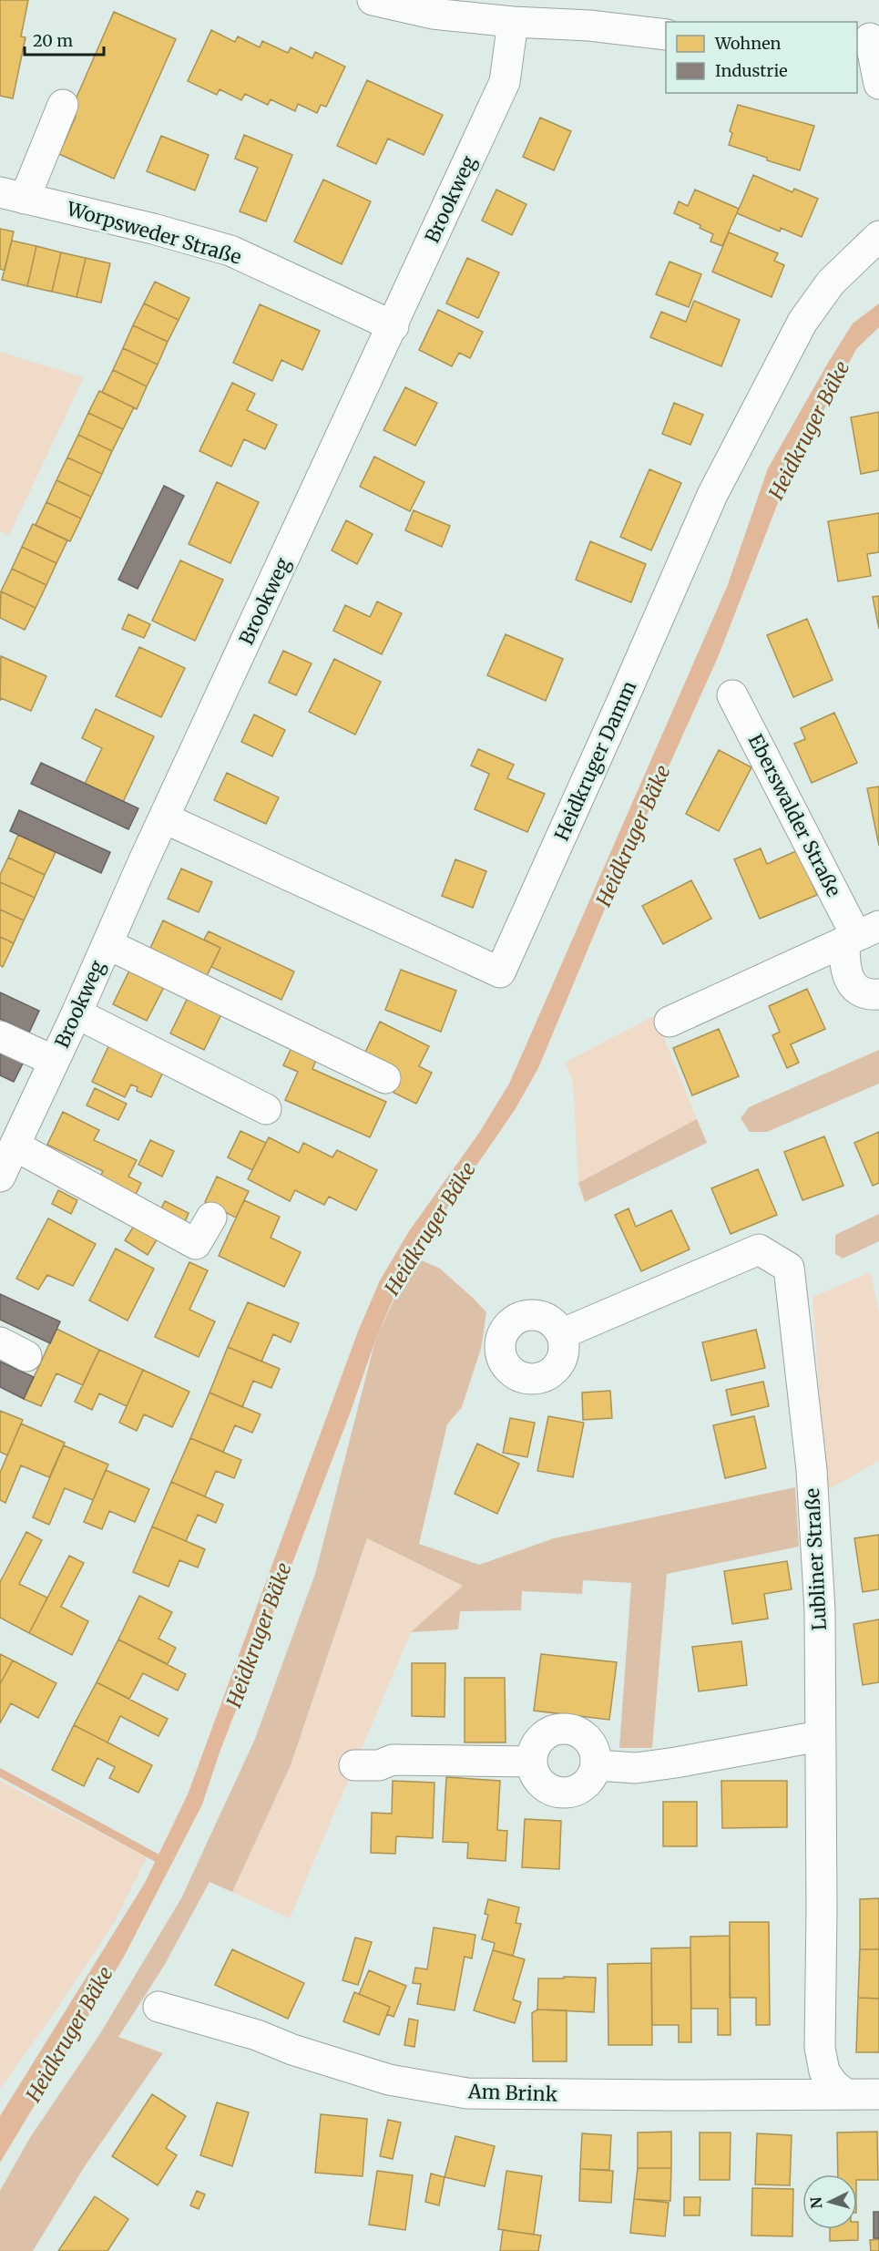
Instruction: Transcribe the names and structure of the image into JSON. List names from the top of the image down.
{
  "streets": {
    "street": [
      "Brookweg",
      "Worpsweder Straße",
      "Heidkruger Damm",
      "Eberswalder Straße",
      "Lubliner Straße",
      "Am Brink"
    ]
  },
  "crossings": [
    ["Brookweg", "Worpsweder Straße"],
    ["Brookweg", "Heidkruger Damm"],
    ["Lubliner Straße", "Am Brink"]
  ],
  "water": ["Heidkruger Bäke"],
  "legend": ["Wohnen", "Industrie"],
  "scale_bar": "20 m",
  "north": "left"
}
